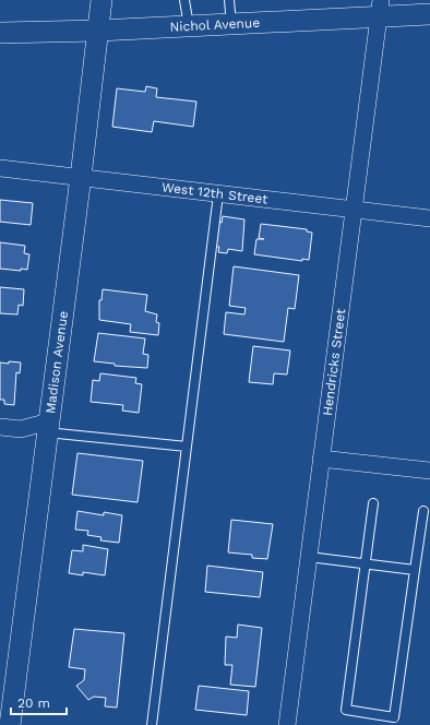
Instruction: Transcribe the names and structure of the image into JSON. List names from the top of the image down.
{
  "streets": {
    "street": [
      "Nichol Avenue",
      "West 12th Street",
      "Madison Avenue",
      "Hendricks Street"
    ]
  },
  "crossings": [
    ["Nichol Avenue", "Madison Avenue"],
    ["Nichol Avenue", "Hendricks Street"],
    ["West 12th Street", "Madison Avenue"],
    ["West 12th Street", "Hendricks Street"]
  ],
  "scale_bar": "20 m"
}
